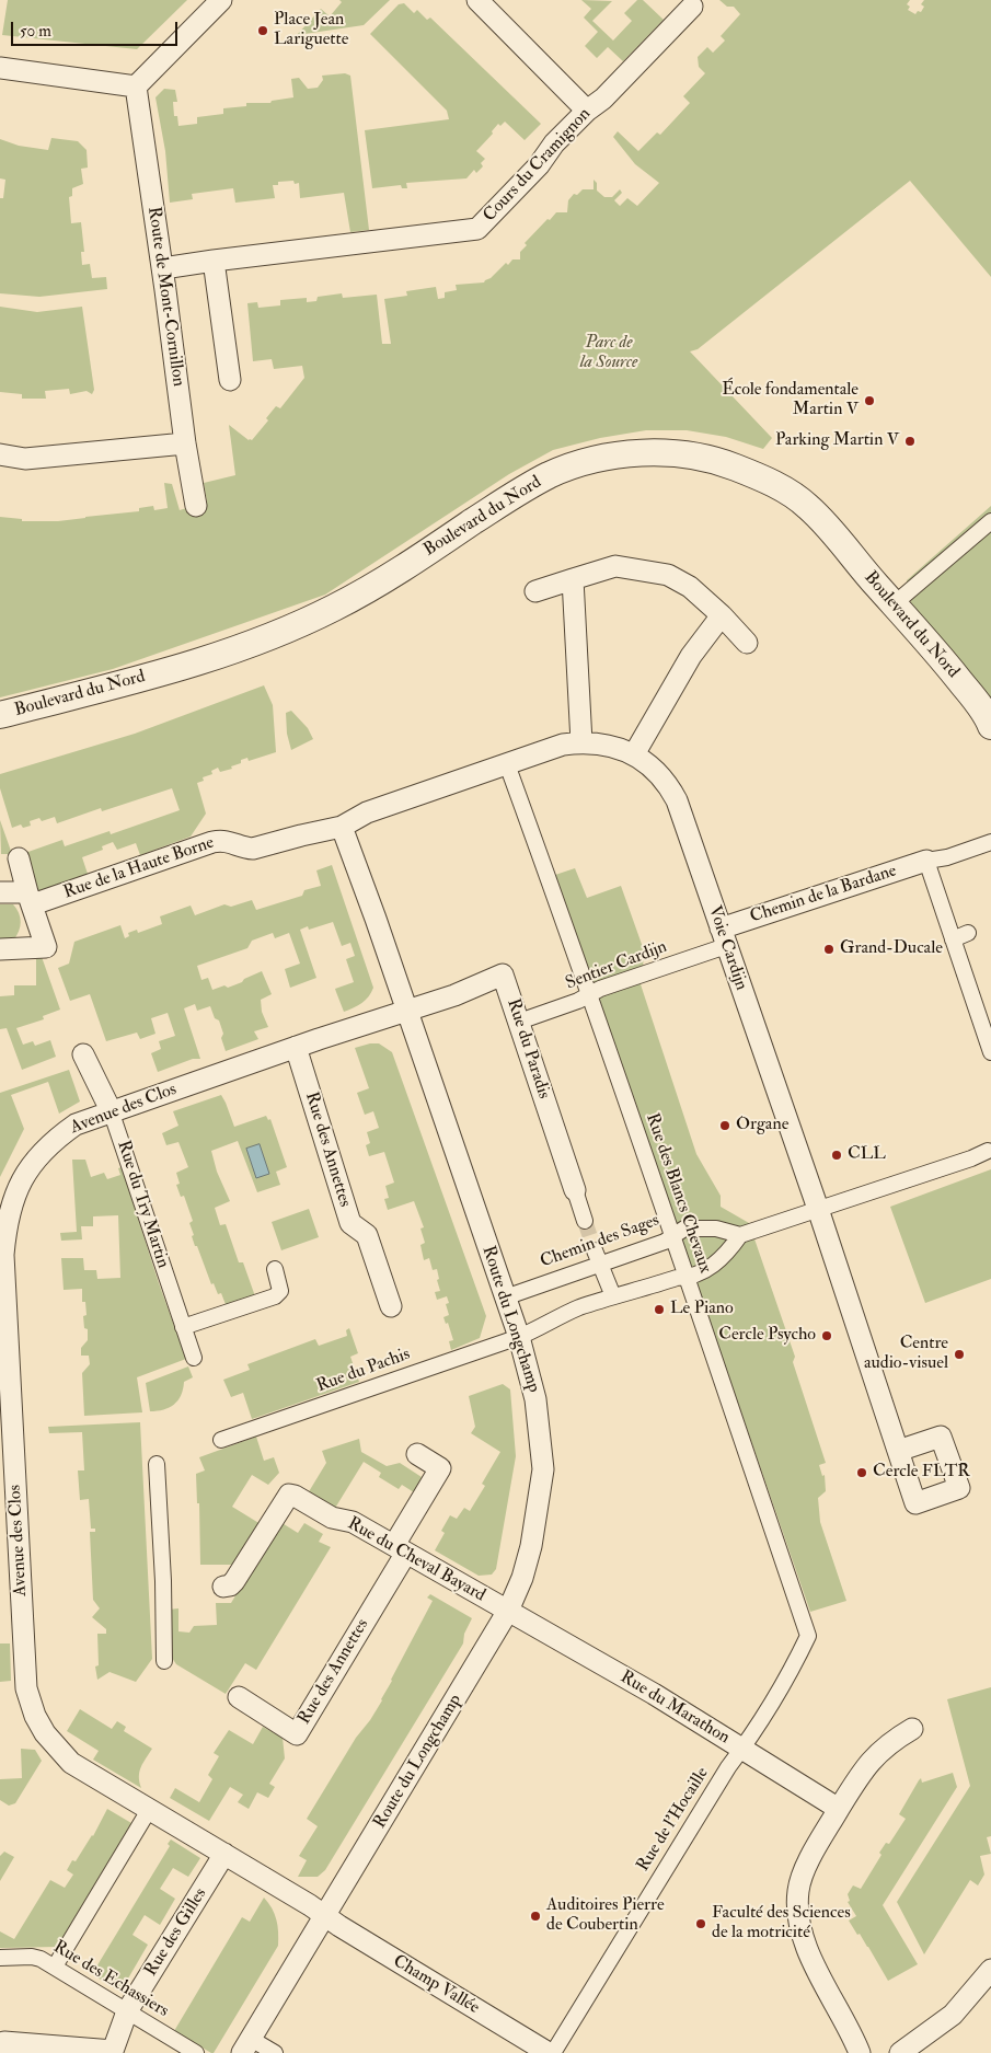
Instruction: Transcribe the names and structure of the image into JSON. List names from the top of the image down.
{
  "streets": {
    "street": [
      "Cours du Cramignon",
      "Route de Mont-Cornillon",
      "Boulevard du Nord",
      "Rue de la Haute Borne",
      "Chemin de la Bardane",
      "Voie Cardijn",
      "Sentier Cardijn",
      "Rue du Paradis",
      "Avenue des Clos",
      "Rue des Annettes",
      "Rue des Blancs Chevaux",
      "Rue du Try Martin",
      "Chemin des Sages",
      "Route du Longchamp",
      "Rue du Pachis",
      "Rue du Cheval Bayard",
      "Rue du Marathon",
      "Rue de l'Hocaille",
      "Rue des Gilles",
      "Rue des Echassiers",
      "Champ Vallée"
    ]
  },
  "crossings": [
    ["Cours du Cramignon", "Route de Mont-Cornillon"],
    ["Rue de la Haute Borne", "Voie Cardijn"],
    ["Rue de la Haute Borne", "Route du Longchamp"],
    ["Chemin de la Bardane", "Voie Cardijn"],
    ["Chemin de la Bardane", "Sentier Cardijn"],
    ["Voie Cardijn", "Sentier Cardijn"],
    ["Voie Cardijn", "Rue des Blancs Chevaux"],
    ["Voie Cardijn", "Route du Longchamp"],
    ["Sentier Cardijn", "Rue du Paradis"],
    ["Sentier Cardijn", "Rue des Blancs Chevaux"],
    ["Rue du Paradis", "Avenue des Clos"],
    ["Rue du Paradis", "Route du Longchamp"],
    ["Avenue des Clos", "Rue des Annettes"],
    ["Avenue des Clos", "Rue du Try Martin"],
    ["Avenue des Clos", "Route du Longchamp"],
    ["Avenue des Clos", "Rue des Gilles"],
    ["Avenue des Clos", "Champ Vallée"],
    ["Rue des Annettes", "Rue du Cheval Bayard"],
    ["Rue des Blancs Chevaux", "Chemin des Sages"],
    ["Rue des Blancs Chevaux", "Rue de l'Hocaille"],
    ["Chemin des Sages", "Route du Longchamp"],
    ["Route du Longchamp", "Rue du Pachis"],
    ["Route du Longchamp", "Rue du Cheval Bayard"],
    ["Route du Longchamp", "Rue du Marathon"],
    ["Route du Longchamp", "Champ Vallée"],
    ["Rue du Cheval Bayard", "Rue du Marathon"],
    ["Rue du Marathon", "Rue de l'Hocaille"],
    ["Rue des Gilles", "Rue des Echassiers"]
  ],
  "parks": ["Parc de la Source"],
  "places": [
    "Place Jean Lariguette",
    "École fondamentale Martin V",
    "Parking Martin V",
    "Grand-Ducale",
    "Organe",
    "CLL",
    "Le Piano",
    "Cercle Psycho",
    "Centre audio-visuel",
    "Cercle FLTR",
    "Auditoires Pierre de Coubertin",
    "Faculté des Sciences de la motricité"
  ],
  "scale_bar": "50 m"
}
